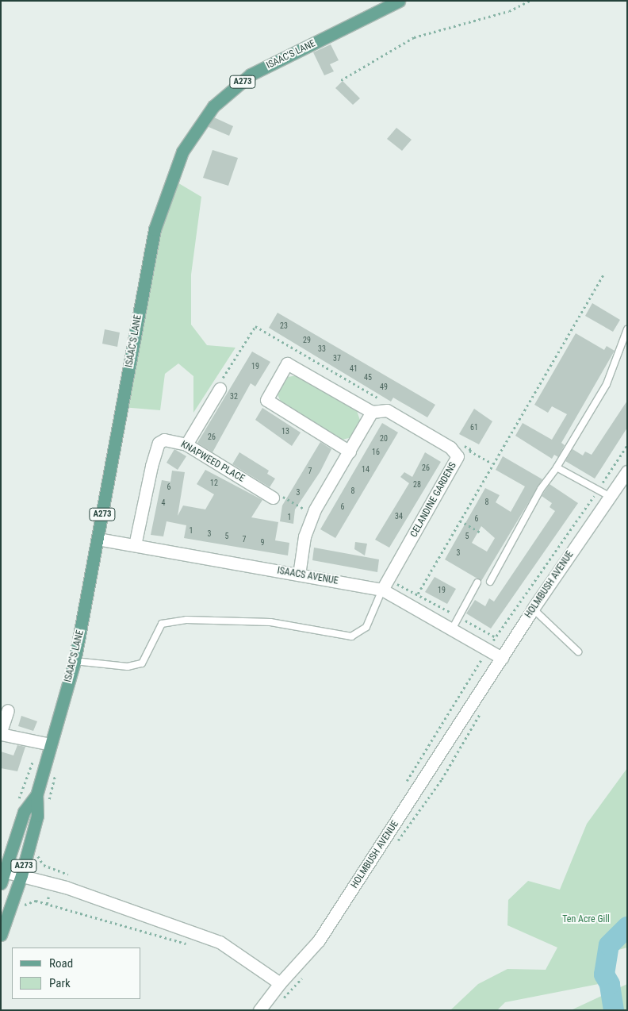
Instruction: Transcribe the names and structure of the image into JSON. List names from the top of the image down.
{
  "streets": {
    "main road": ["ISAAC'S LANE", "A273"],
    "street": [
      "KNAPWEED PLACE",
      "CELANDINE GARDENS",
      "ISAACS AVENUE",
      "HOLMBUSH AVENUE"
    ]
  },
  "crossings": [
    ["ISAAC'S LANE", "ISAACS AVENUE"],
    ["KNAPWEED PLACE", "ISAACS AVENUE"],
    ["CELANDINE GARDENS", "ISAACS AVENUE"],
    ["ISAACS AVENUE", "HOLMBUSH AVENUE"]
  ],
  "parks": ["Ten Acre Gill"],
  "house_numbers": [
    "23",
    "29",
    "33",
    "37",
    "19",
    "41",
    "45",
    "49",
    "32",
    "61",
    "13",
    "26",
    "20",
    "16",
    "26",
    "14",
    "7",
    "12",
    "28",
    "6",
    "8",
    "3",
    "8",
    "4",
    "6",
    "34",
    "1",
    "6",
    "1",
    "3",
    "5",
    "5",
    "7",
    "9",
    "3",
    "19"
  ],
  "legend": ["Road", "Park"]
}
